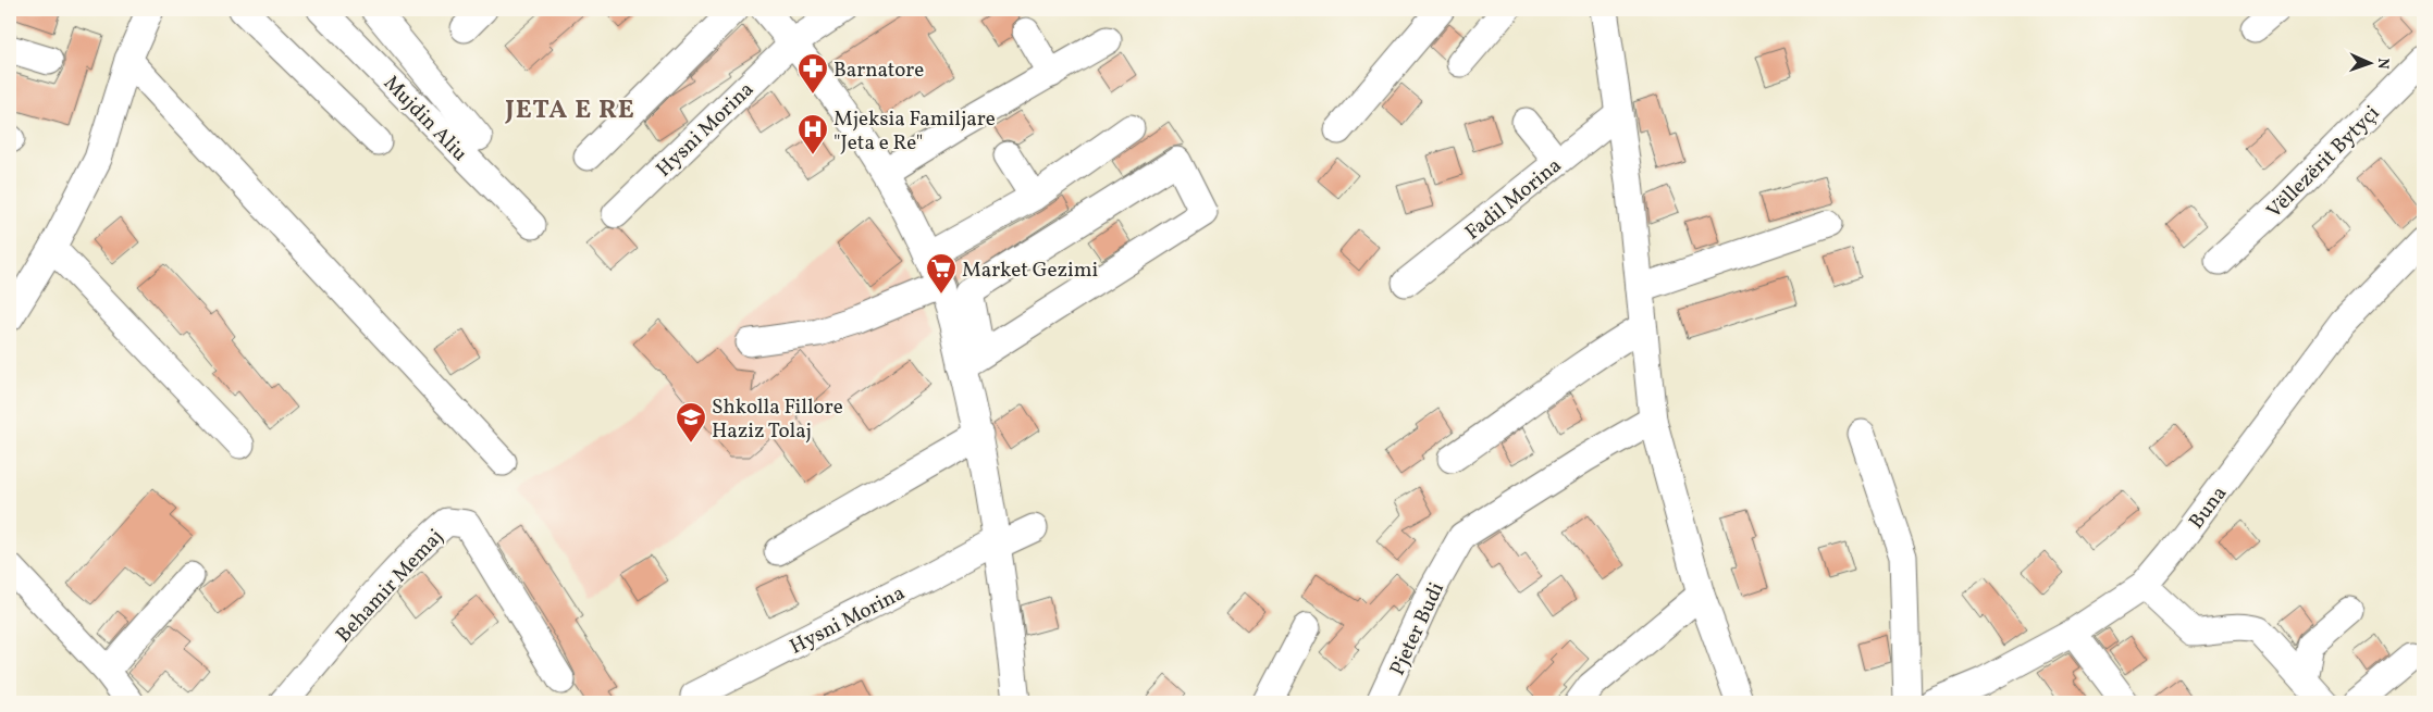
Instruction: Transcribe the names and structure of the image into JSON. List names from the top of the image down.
{
  "streets": {
    "street": [
      "Mujdin Aliu",
      "Hysni Morina",
      "Vëllezërit Bytyçi",
      "Fadil Morina",
      "Buna",
      "Behamir Memaj",
      "Pjeter Budi"
    ]
  },
  "districts": ["JETA E RE"],
  "places": {
    "pharmacy": ["Barnatore"],
    "hospital": ["Mjeksia Familjare \"Jeta e Re\""],
    "supermarket": ["Market Gezimi"],
    "school or university": ["Shkolla Fillore Haziz Tolaj"]
  },
  "north": "right"
}
